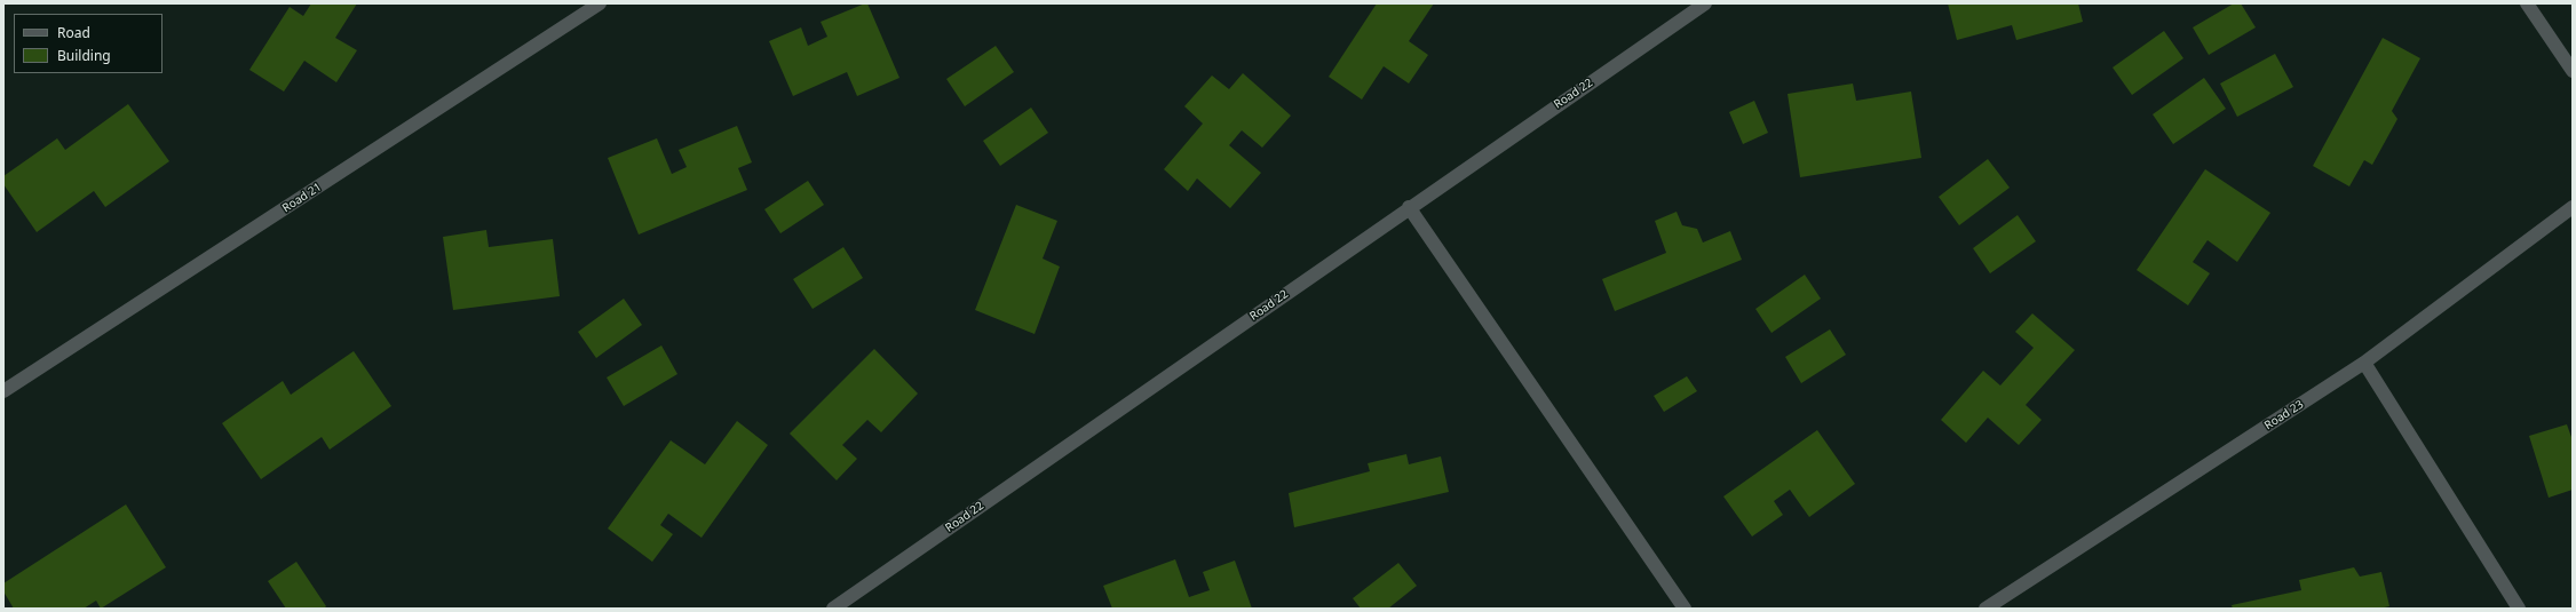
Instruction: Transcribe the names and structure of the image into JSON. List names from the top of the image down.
{
  "streets": {
    "street": ["Road 22", "Road 21", "Road 23"]
  },
  "legend": ["Road", "Building"]
}
